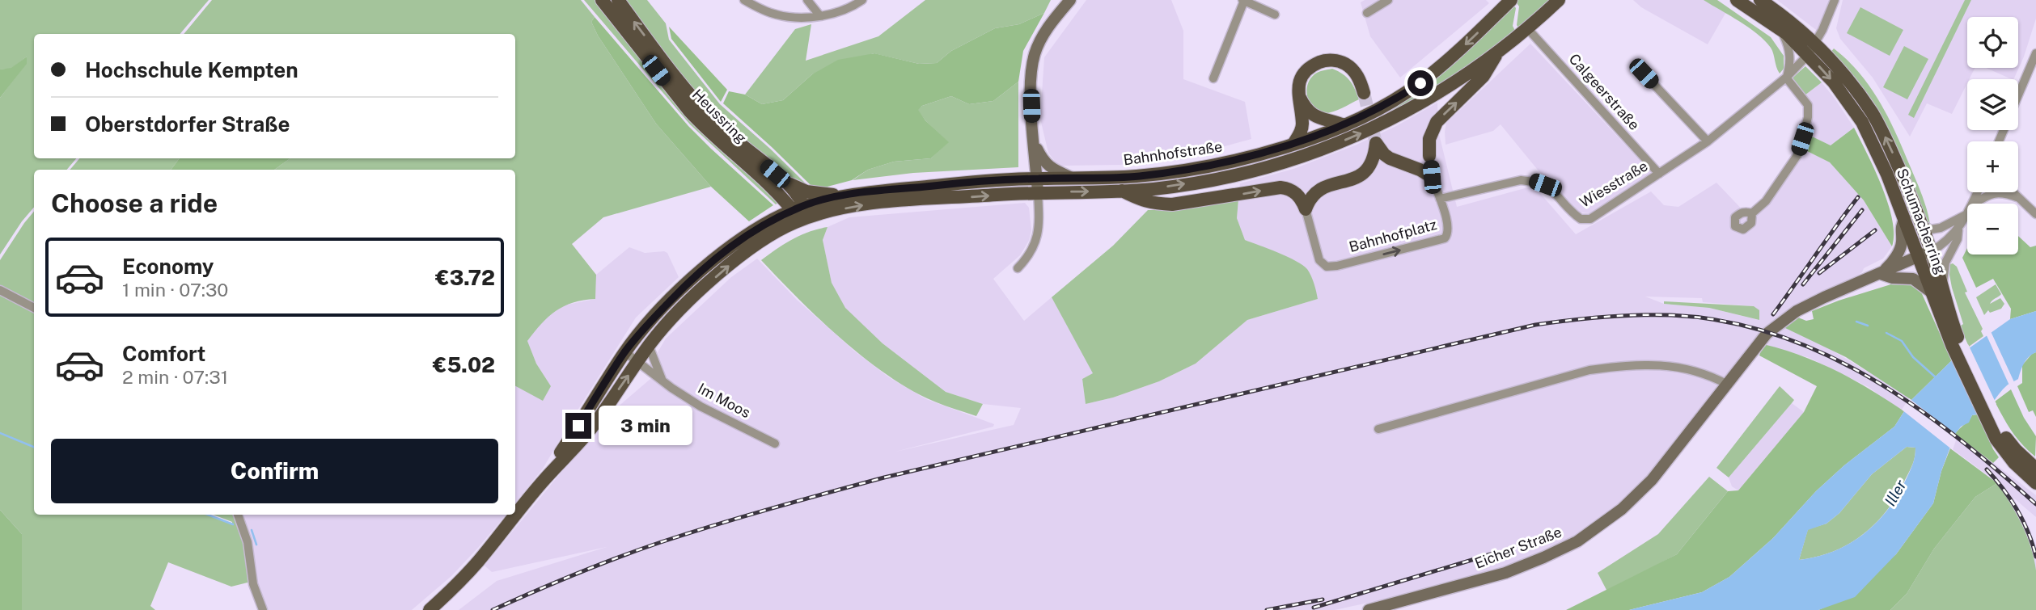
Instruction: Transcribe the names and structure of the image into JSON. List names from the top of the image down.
{
  "streets": {
    "main road": ["Heussring", "Bahnhofstraße", "Schumacherring"],
    "street": [
      "Calgeerstraße",
      "Wiesstraße",
      "Bahnhofplatz",
      "Im Moos",
      "Eicher Straße"
    ]
  },
  "crossings": [
    ["Calgeerstraße", "Bahnhofstraße"],
    ["Calgeerstraße", "Wiesstraße"],
    ["Heussring", "Bahnhofstraße"],
    ["Wiesstraße", "Schumacherring"],
    ["Wiesstraße", "Bahnhofplatz"],
    ["Schumacherring", "Eicher Straße"]
  ],
  "water": ["Iller"],
  "page": {
    "map_buttons": ["+", "−"],
    "banner": ["Hochschule Kempten", "Oberstdorfer Straße"],
    "heading": "Choose a ride",
    "list": [
      {
        "name": "Economy",
        "note": "1 min · 07:30",
        "value": "€3.72"
      },
      {
        "name": "Comfort",
        "note": "2 min · 07:31",
        "value": "€5.02"
      }
    ],
    "bubble": "3 min",
    "buttons": "Confirm"
  }
}
